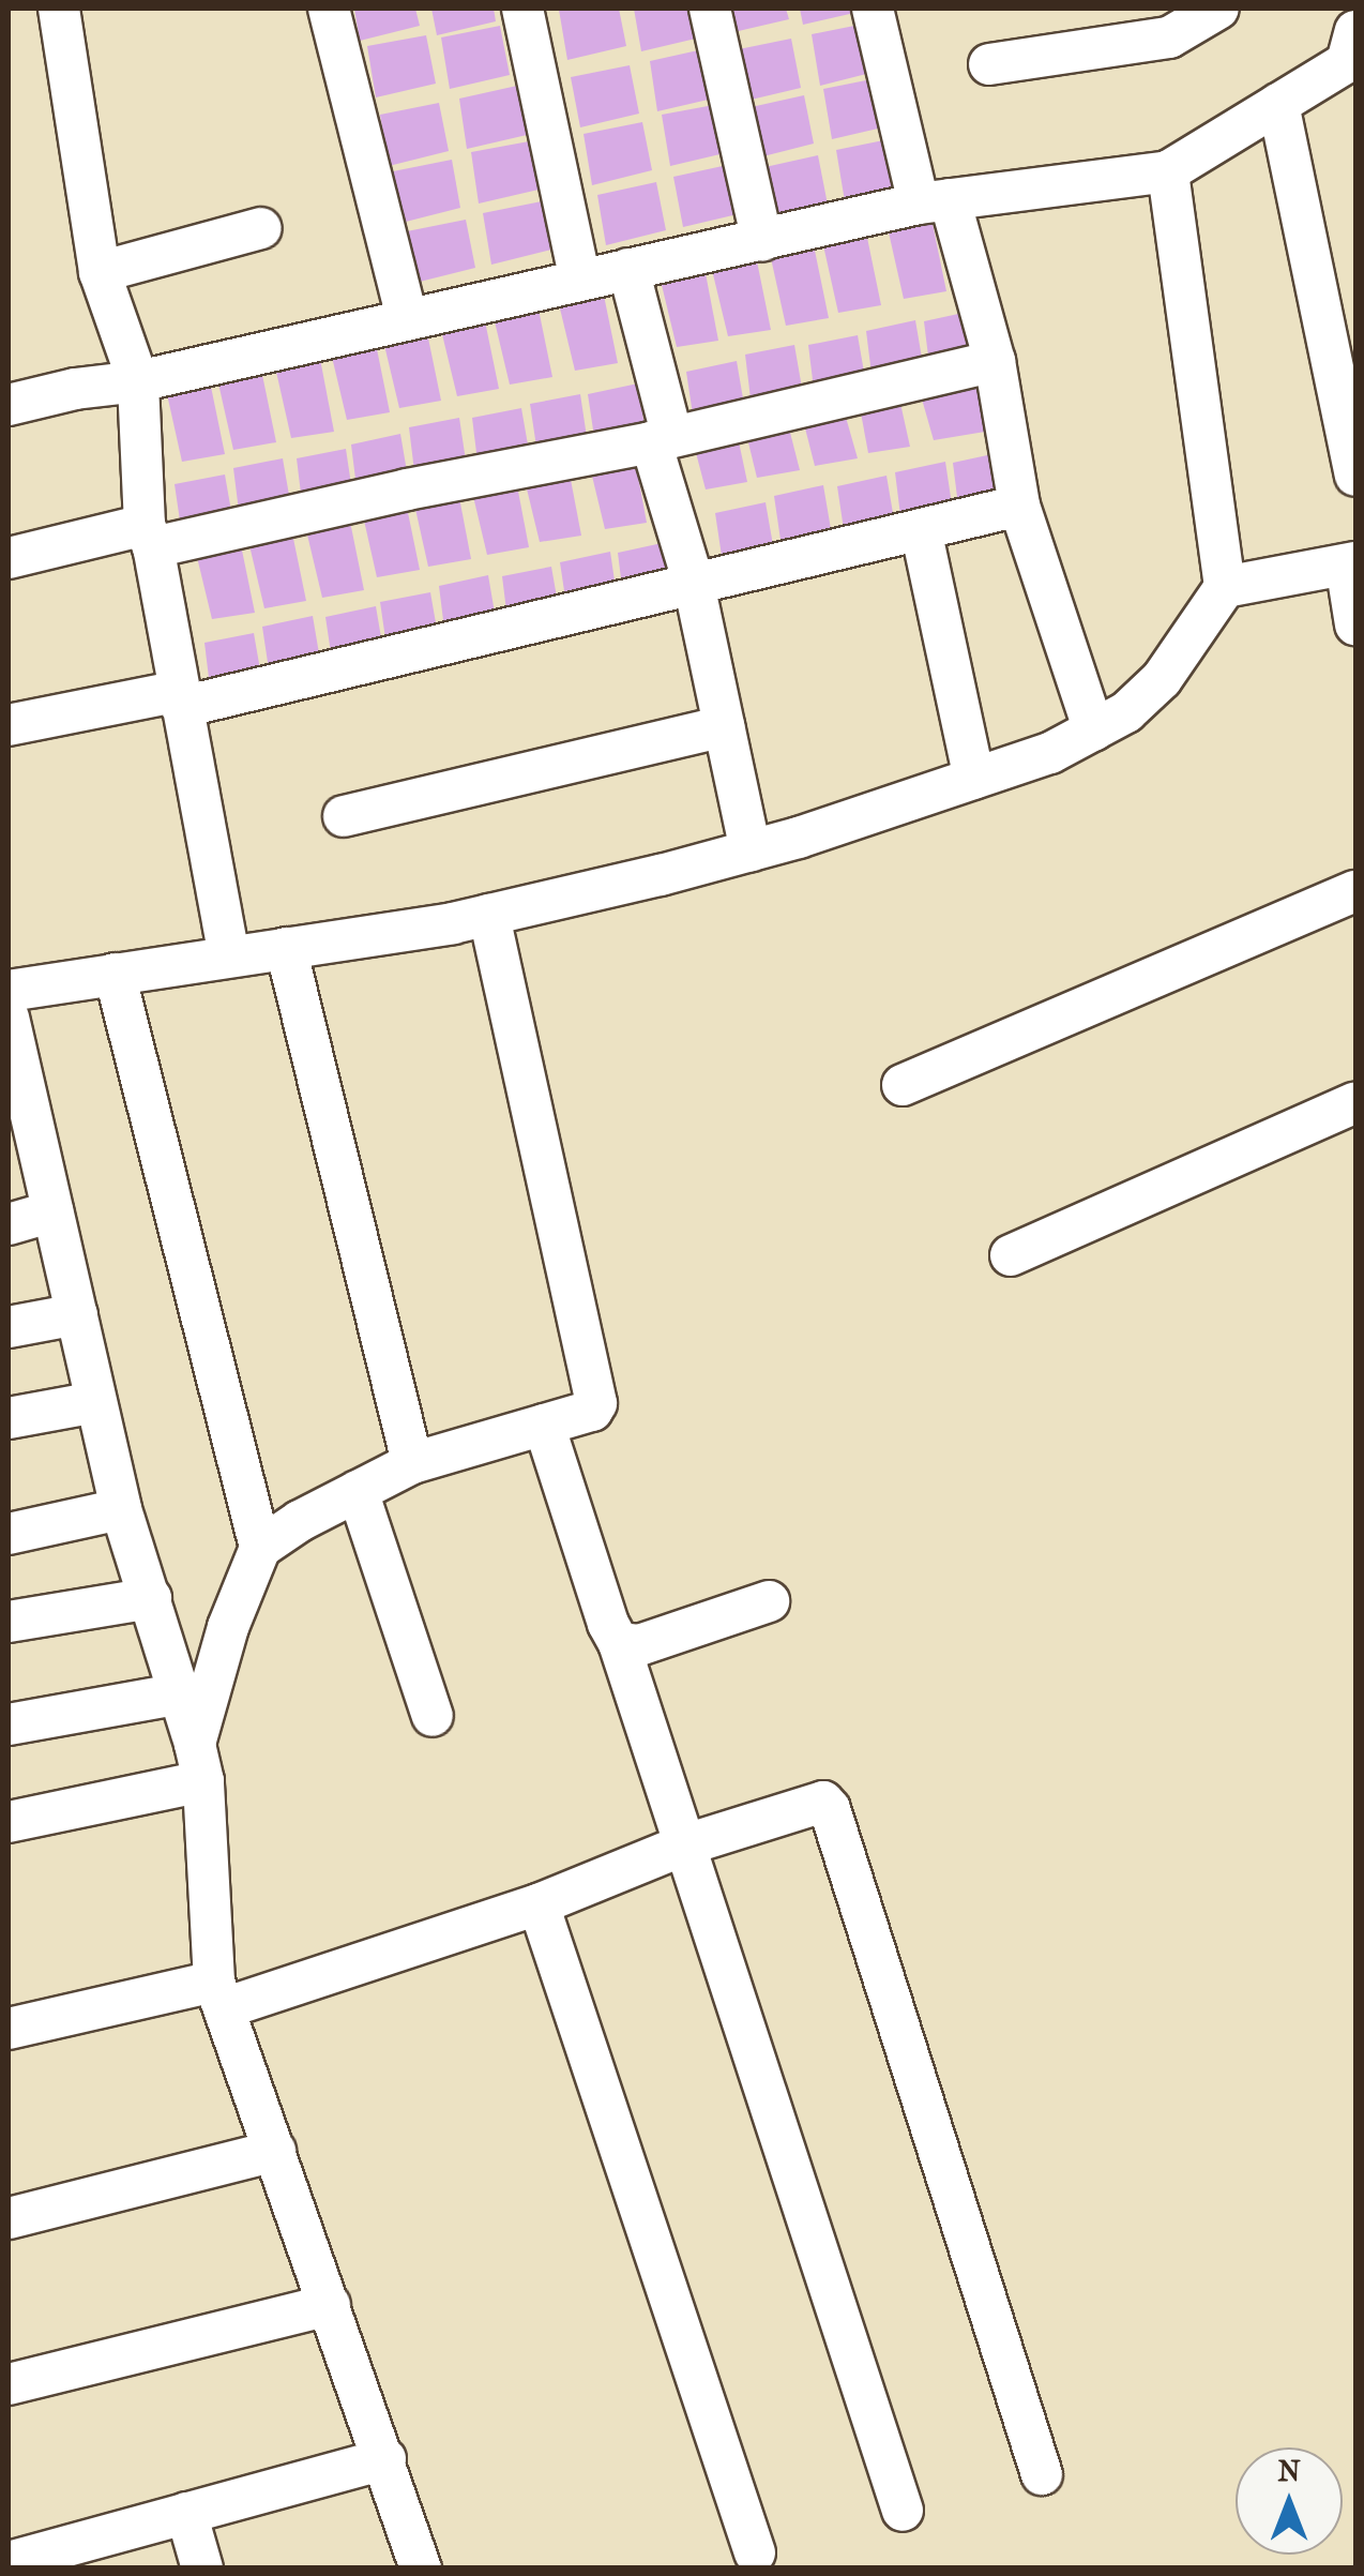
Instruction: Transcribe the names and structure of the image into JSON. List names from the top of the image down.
{
  "north": "top"
}
